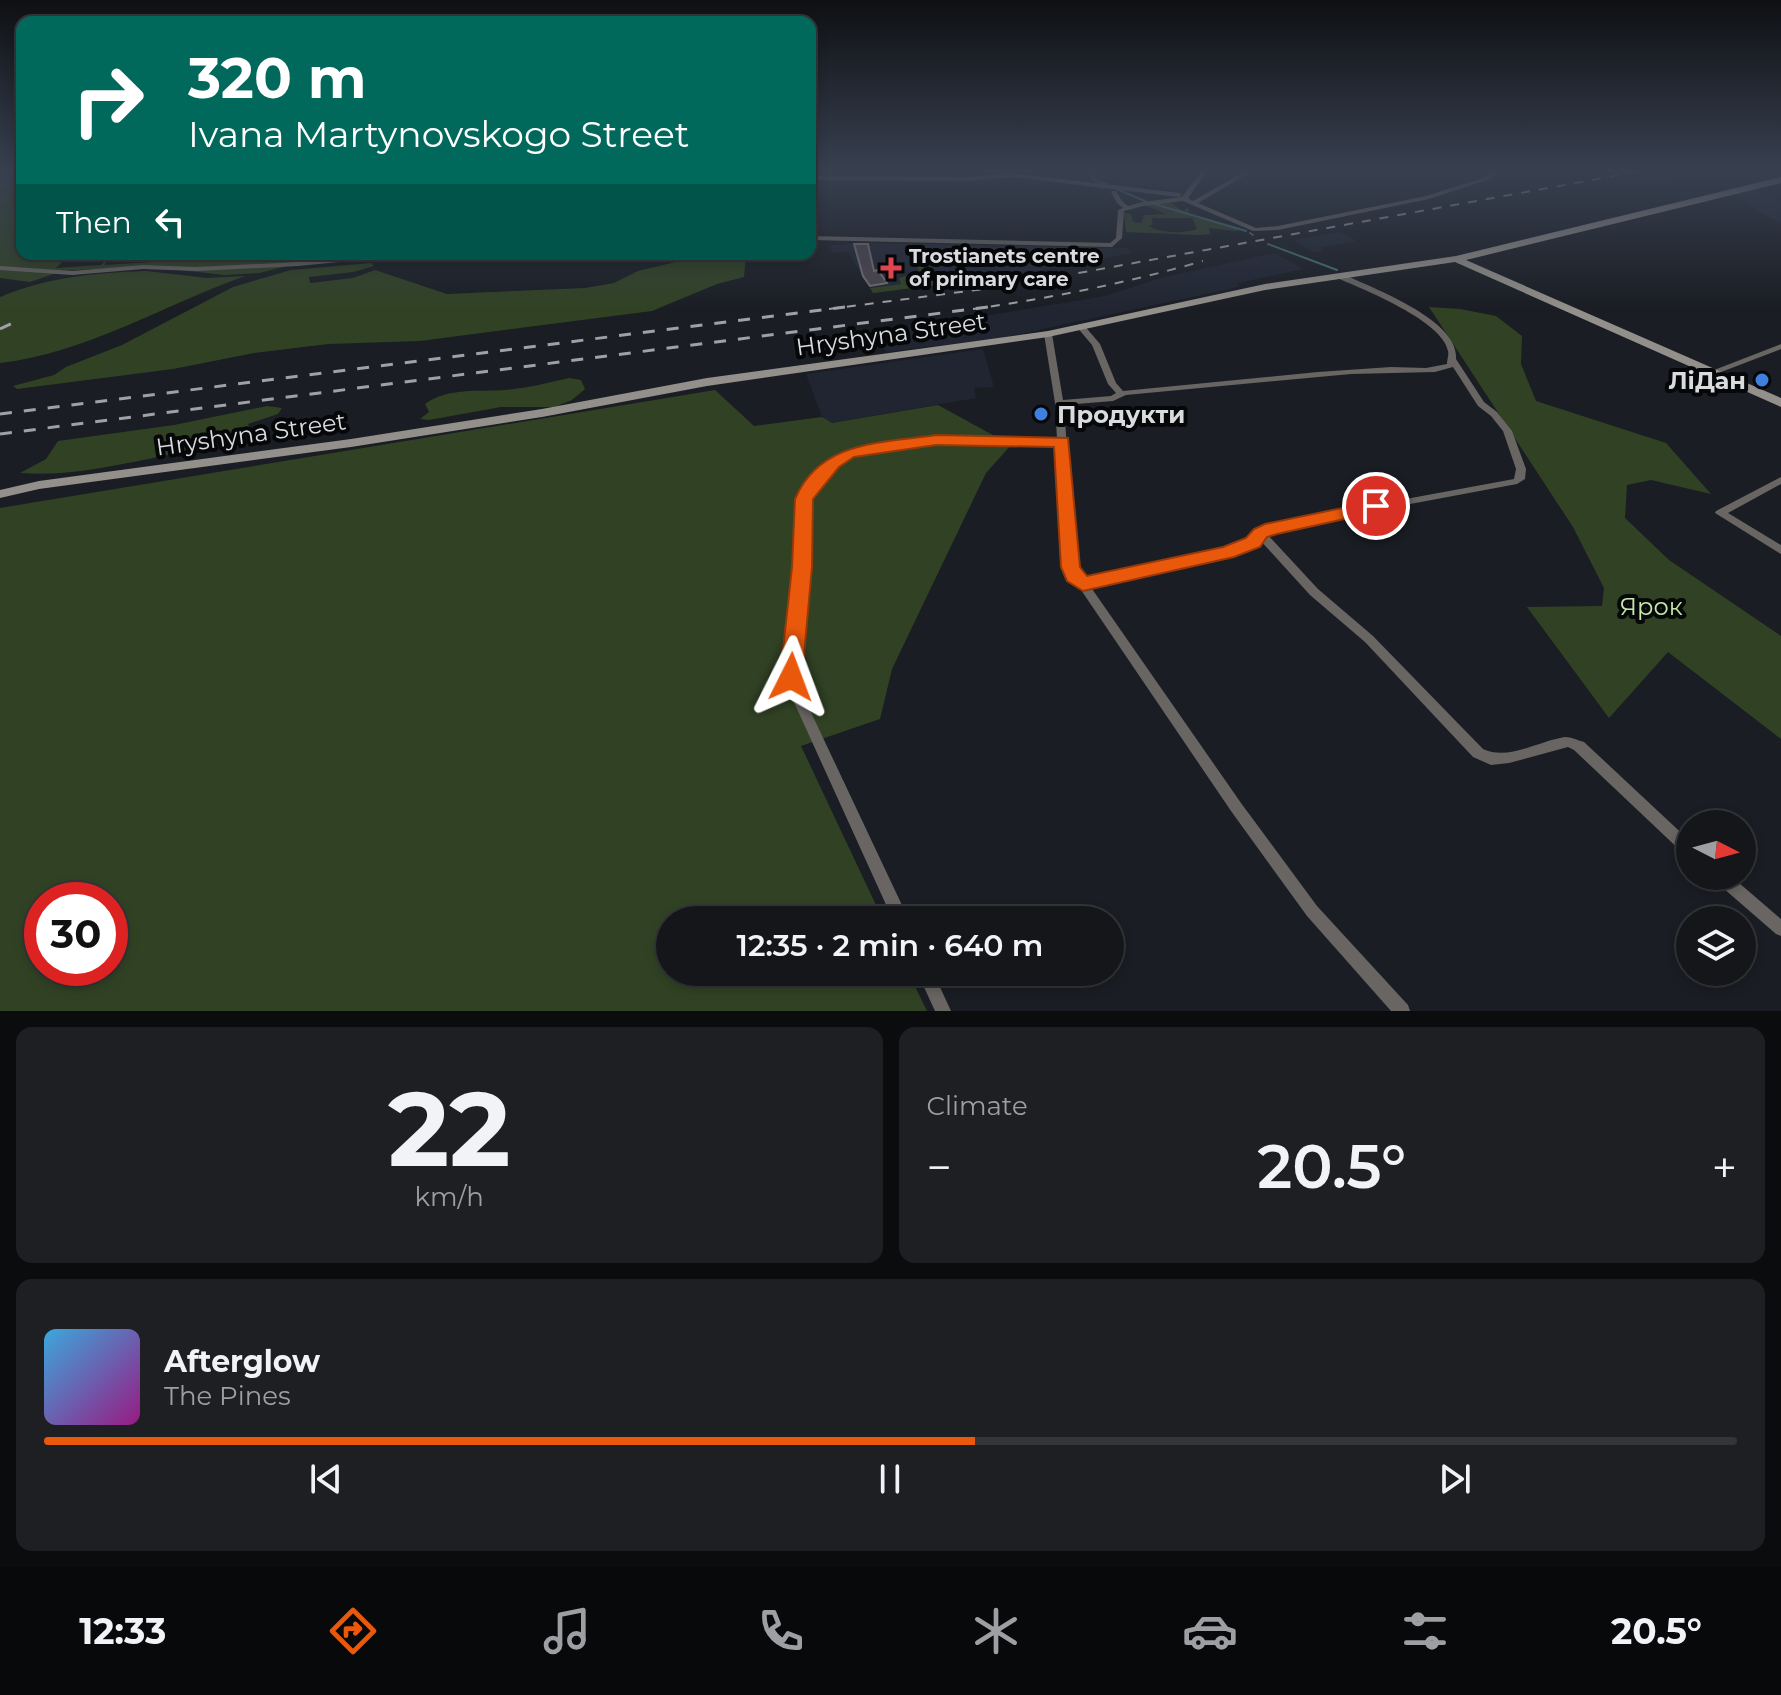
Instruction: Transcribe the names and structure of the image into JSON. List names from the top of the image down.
{
  "streets": {
    "street": ["Hryshyna Street"]
  },
  "parks": ["Ярок"],
  "places": {
    "health": ["Trostianets centre of primary care"],
    "other": ["ЛіДан", "Продукти"]
  },
  "north": "right",
  "page": {
    "turn": ["320 m", "Ivana Martynovskogo Street"],
    "then": "Then",
    "limit": "30",
    "trip": "12:35 · 2 min · 640 m",
    "tile": [
      ["22", "km/h"],
      "Climate"
    ],
    "heat": ["−", "20.5°", "+"],
    "song": ["Afterglow", "The Pines"],
    "tabs": ["12:33", "20.5°"]
  }
}
